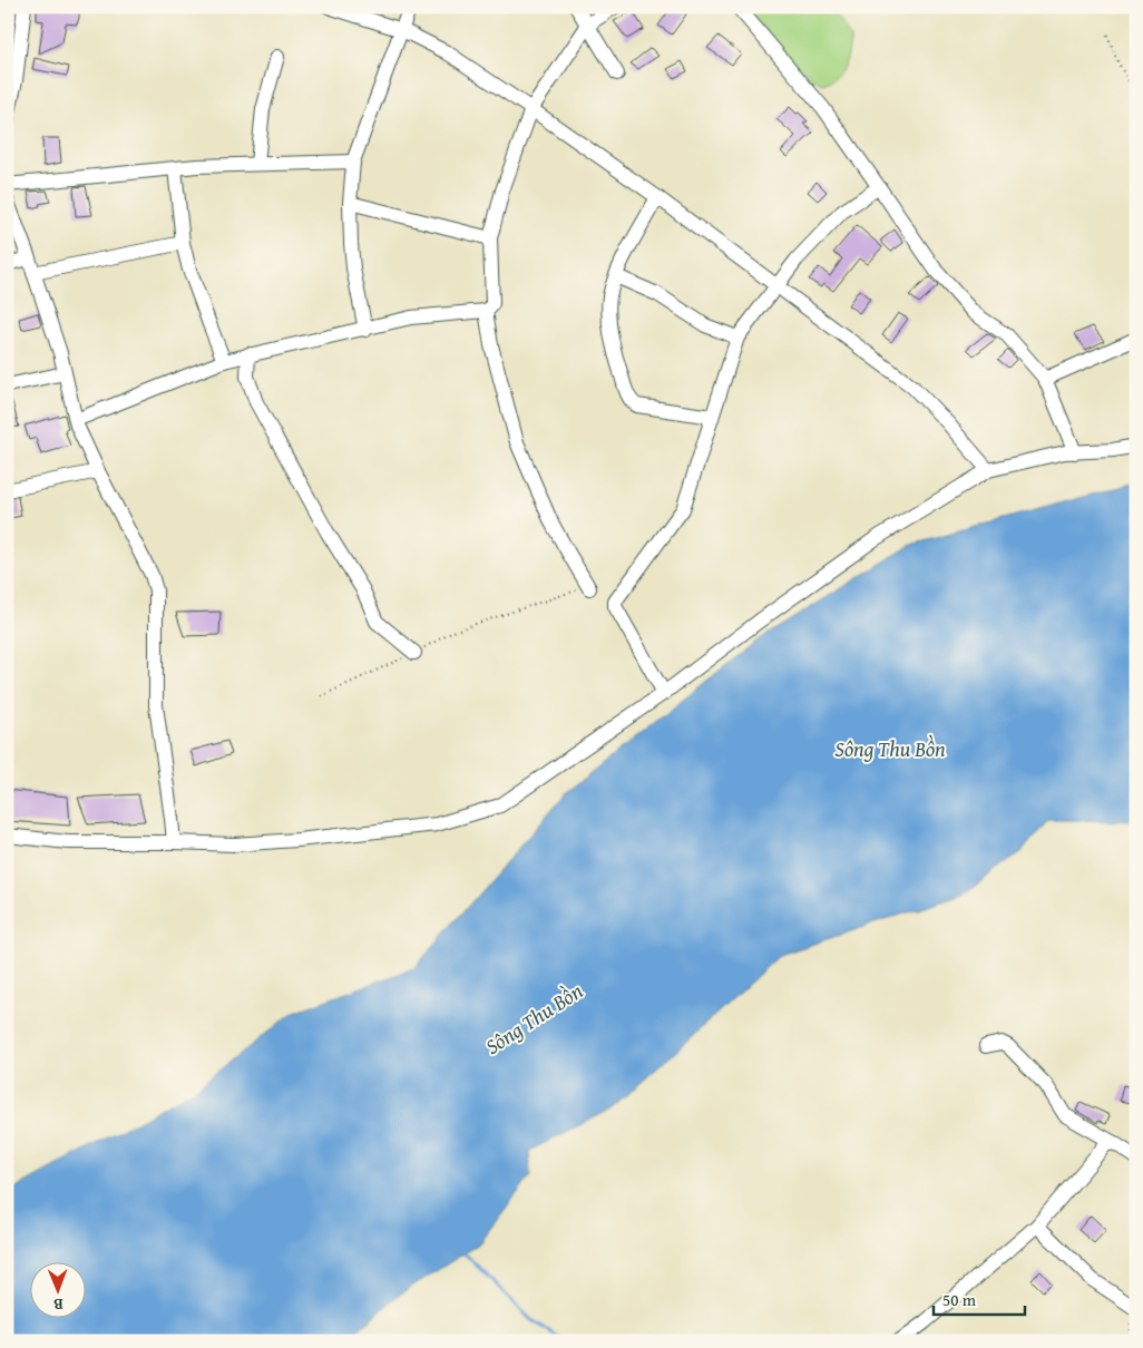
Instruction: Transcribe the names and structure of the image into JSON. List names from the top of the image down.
{
  "water": ["Sông Thu Bồn"],
  "scale_bar": "50 m",
  "north": "bottom"
}
